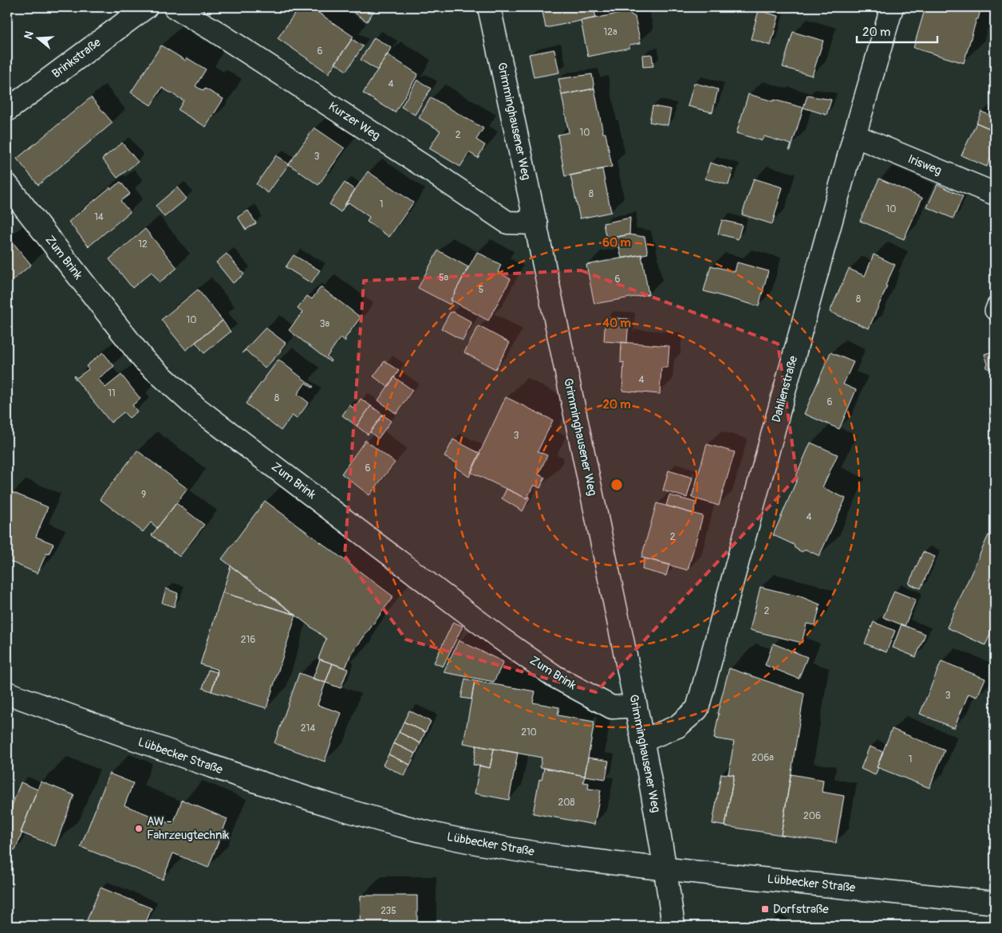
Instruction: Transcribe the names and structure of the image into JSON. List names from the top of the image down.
{
  "streets": {
    "street": [
      "Brinkstraße",
      "Kurzer Weg",
      "Grimminghausener Weg",
      "Irisweg",
      "Zum Brink",
      "Dahlienstraße",
      "Lübbecker Straße"
    ]
  },
  "crossings": [
    ["Kurzer Weg", "Grimminghausener Weg"],
    ["Grimminghausener Weg", "Zum Brink"],
    ["Grimminghausener Weg", "Dahlienstraße"],
    ["Grimminghausener Weg", "Lübbecker Straße"],
    ["Irisweg", "Dahlienstraße"]
  ],
  "places": {
    "other": ["AW - Fahrzeugtechnik"],
    "transit": ["Dorfstraße"]
  },
  "house_numbers": [
    "12a",
    "6",
    "4",
    "10",
    "2",
    "3",
    "8",
    "1",
    "10",
    "14",
    "12",
    "5a",
    "6",
    "5",
    "8",
    "10",
    "3a",
    "4",
    "11",
    "8",
    "6",
    "3",
    "6",
    "9",
    "4",
    "2",
    "2",
    "216",
    "3",
    "214",
    "210",
    "206a",
    "1",
    "208",
    "206",
    "235"
  ],
  "scale_bar": "20 m",
  "north": "left",
  "rings": ["60 m", "40 m", "20 m"]
}
